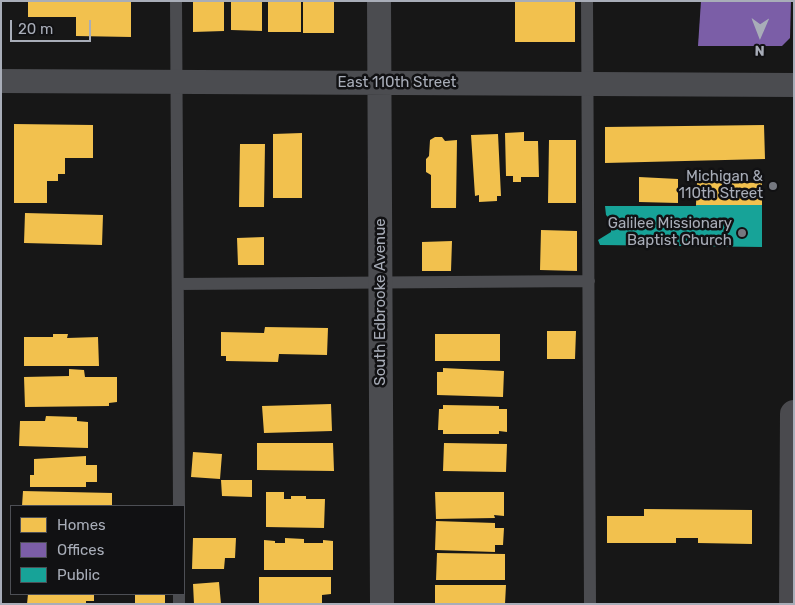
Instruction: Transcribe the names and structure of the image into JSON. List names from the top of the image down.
{
  "streets": {
    "street": ["East 110th Street", "South Edbrooke Avenue"]
  },
  "crossings": [
    ["East 110th Street", "South Edbrooke Avenue"]
  ],
  "places": ["Michigan & 110th Street", "Galilee Missionary Baptist Church"],
  "legend": ["Homes", "Offices", "Public"],
  "scale_bar": "20 m",
  "north": "bottom"
}
